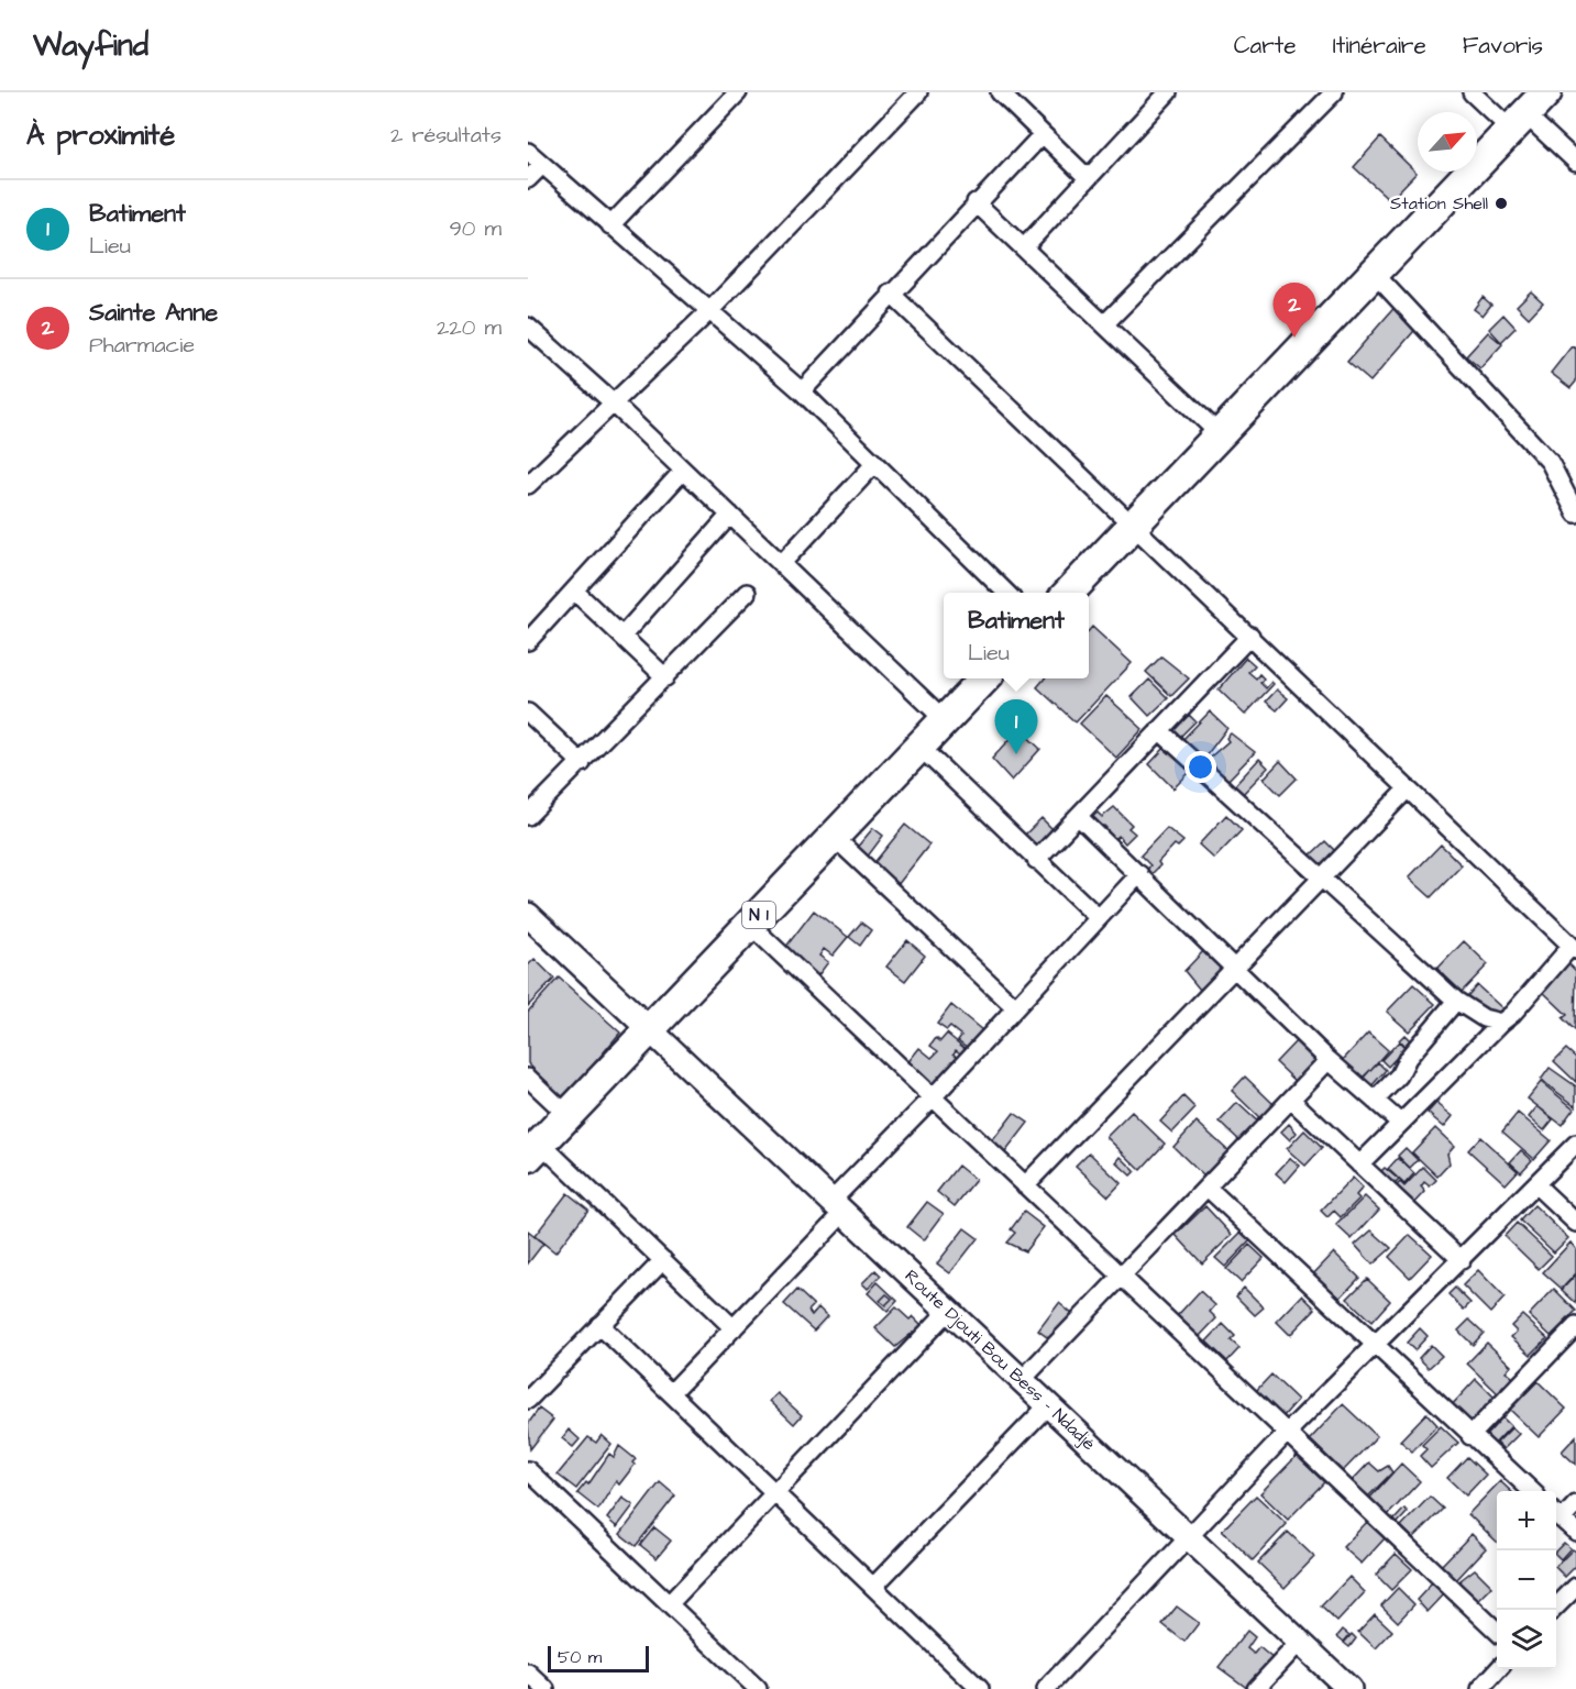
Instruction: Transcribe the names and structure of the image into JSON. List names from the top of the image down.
{
  "streets": {
    "highway": ["N 1"],
    "main road": ["Route Djouti Bou Bess - Ndadjé"]
  },
  "crossings": [
    ["N 1", "Route Djouti Bou Bess - Ndadjé"]
  ],
  "places": ["Station Shell"],
  "scale_bar": "50 m",
  "north": "top right",
  "page": {
    "header": "Wayfind",
    "nav": ["Carte", "Itinéraire", "Favoris"],
    "heading": ["À proximité", "2 résultats"],
    "list": [
      {
        "mark": "1",
        "name": "Batiment",
        "note": "Lieu",
        "value": "90 m"
      },
      {
        "mark": "2",
        "name": "Sainte Anne",
        "note": "Pharmacie",
        "value": "220 m"
      }
    ],
    "pins": ["2", "1"],
    "popup": ["Batiment", "Lieu"],
    "map_buttons": ["+", "−"],
    "scale": "50 m"
  }
}
